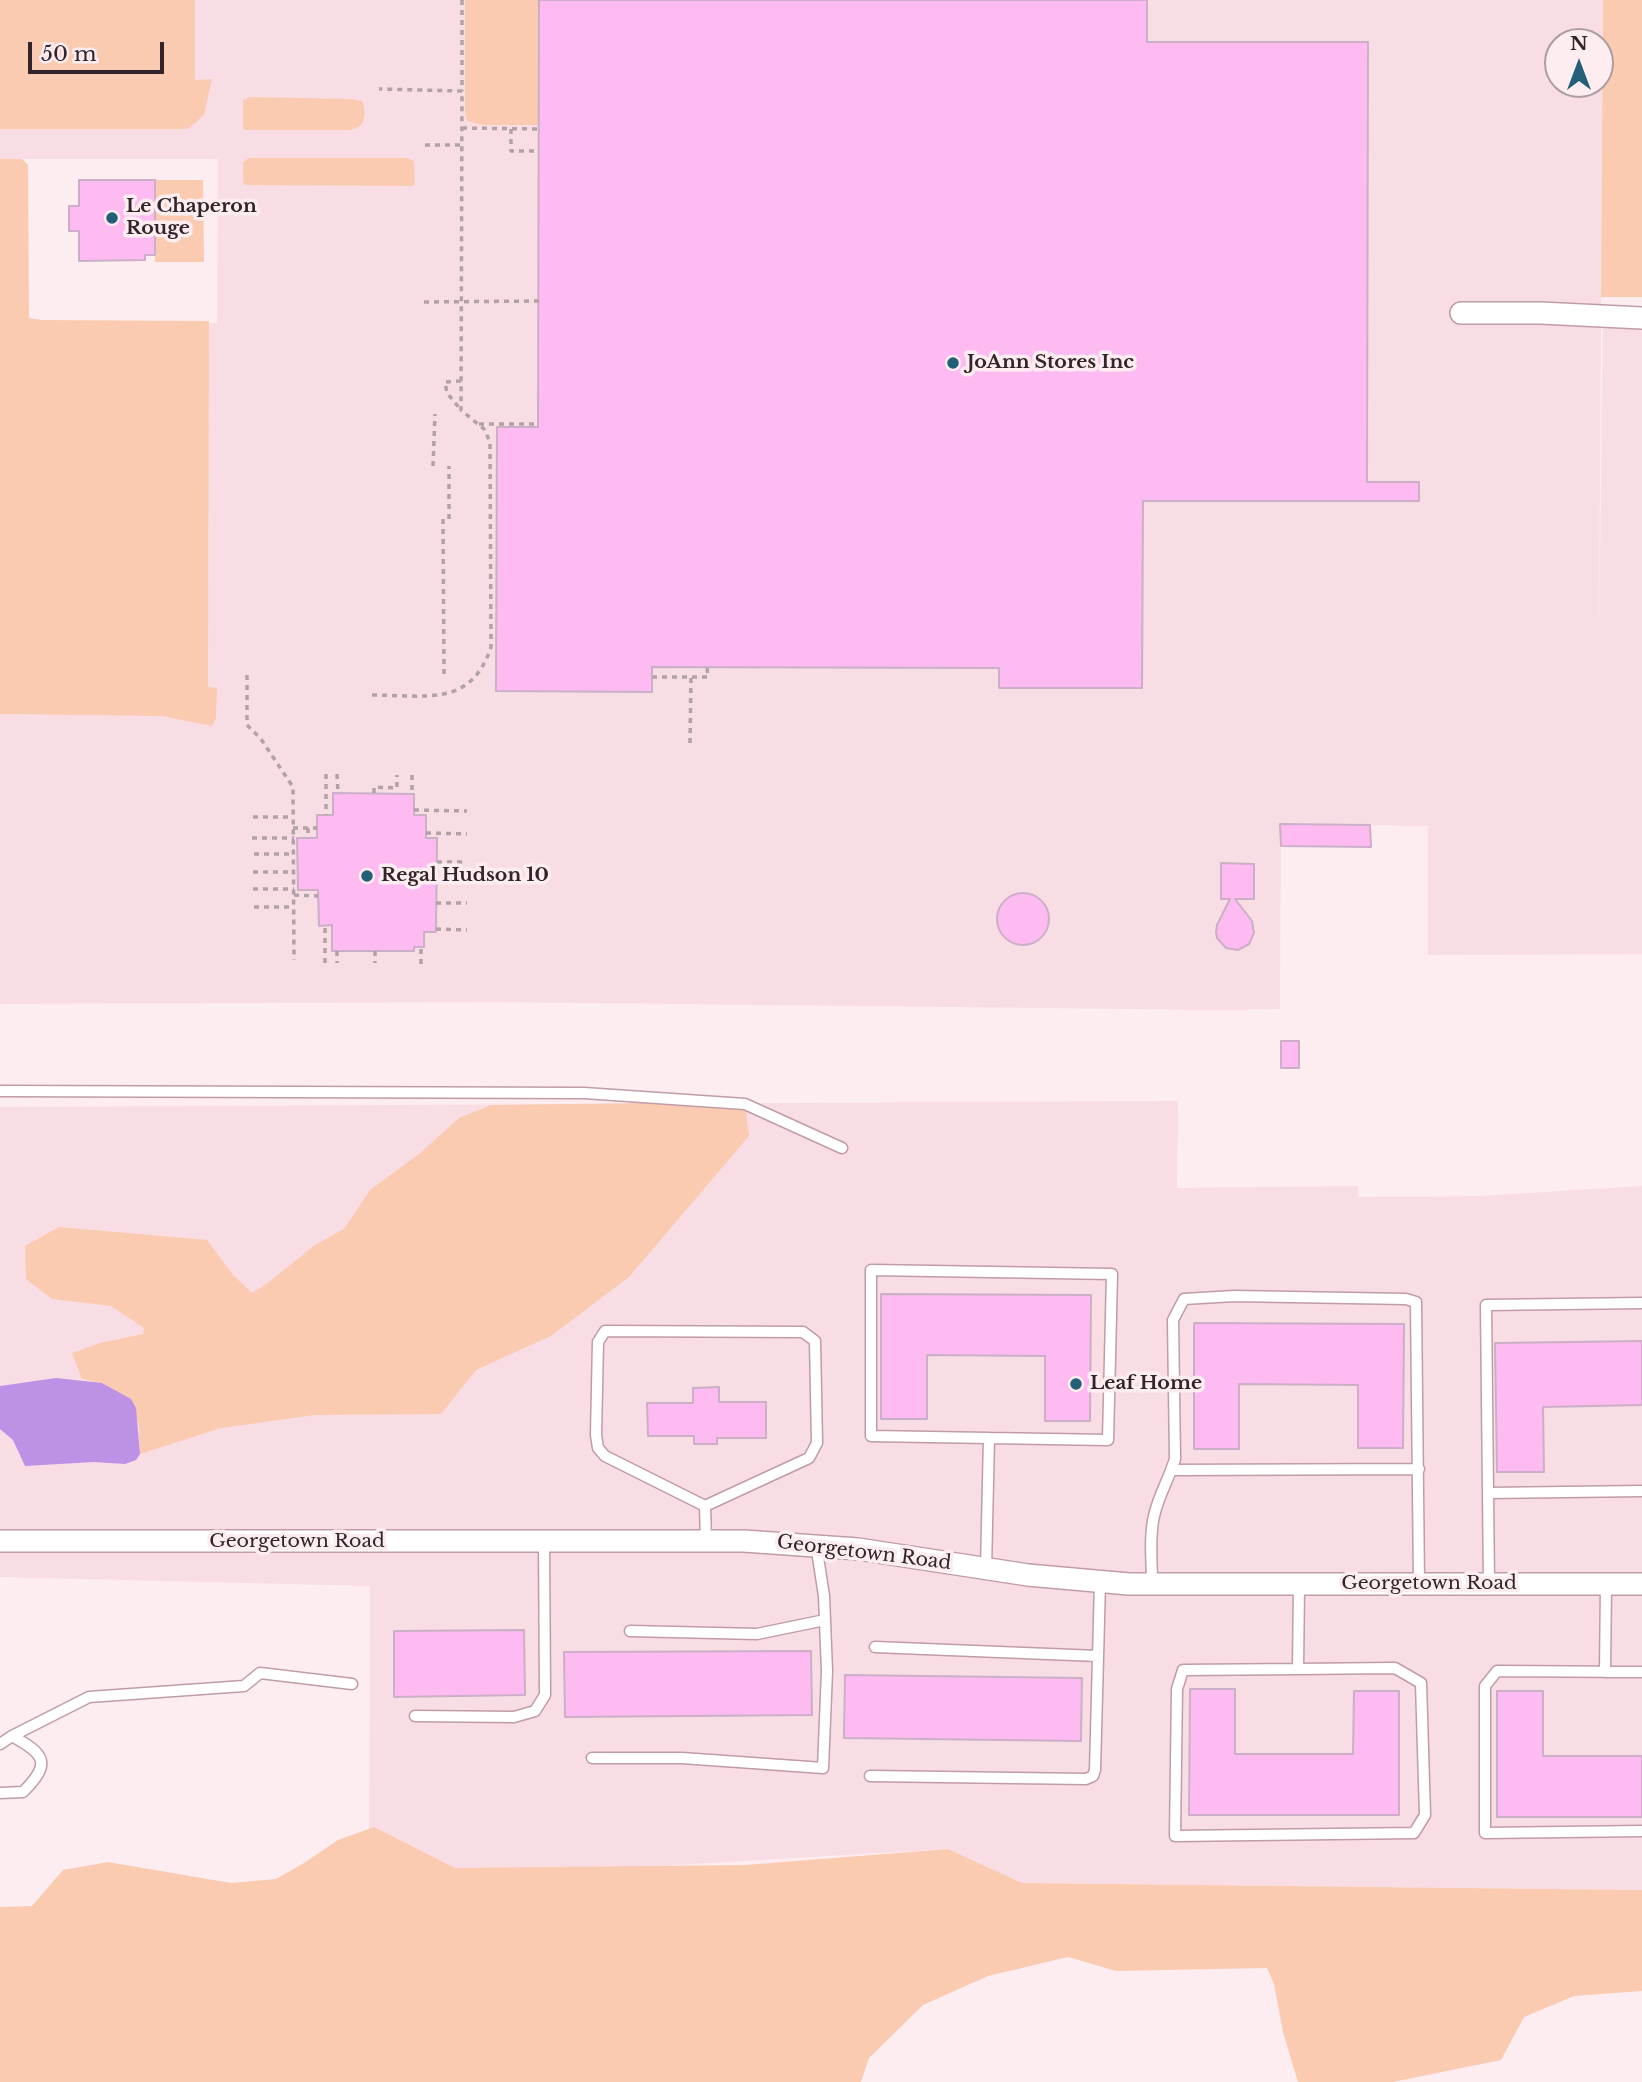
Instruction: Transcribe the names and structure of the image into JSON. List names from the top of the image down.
{
  "streets": {
    "street": ["Georgetown Road"]
  },
  "places": [
    "Le Chaperon Rouge",
    "JoAnn Stores Inc",
    "Regal Hudson 10",
    "Leaf Home"
  ],
  "scale_bar": "50 m",
  "north": "top"
}
